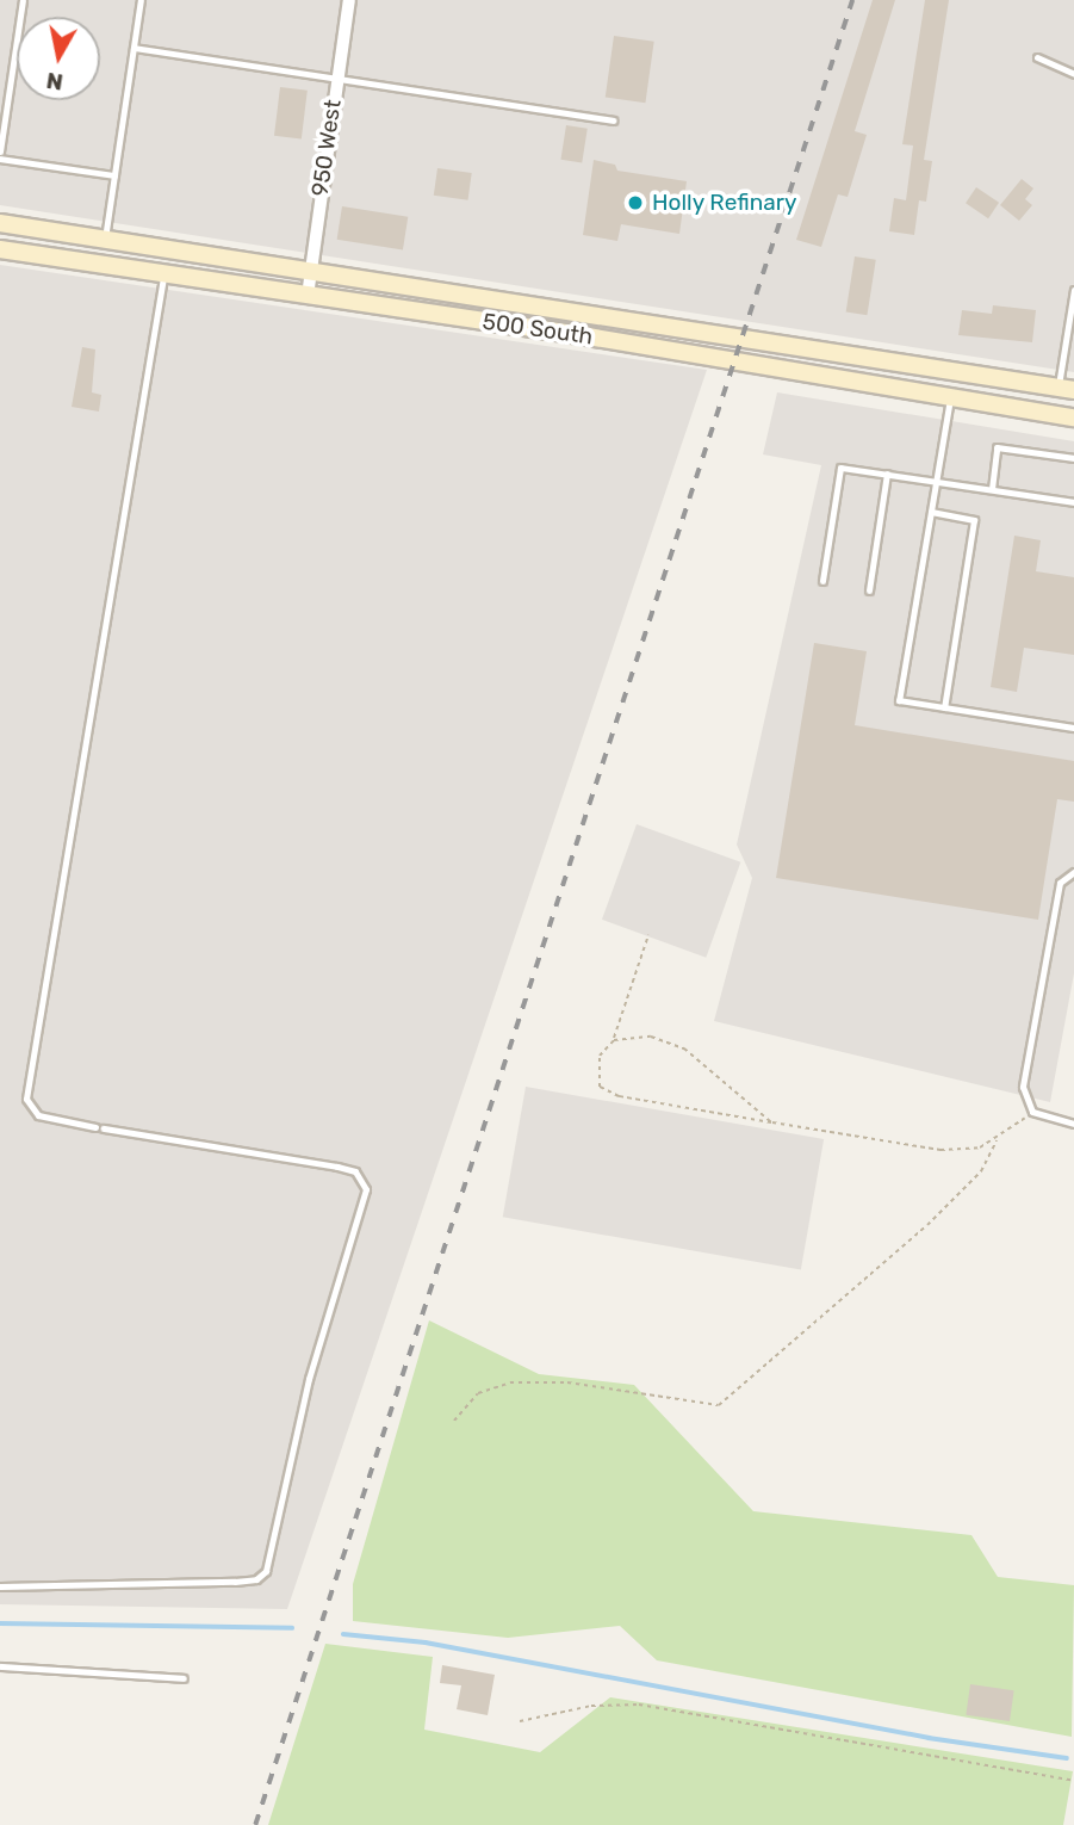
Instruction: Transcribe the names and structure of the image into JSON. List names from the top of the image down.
{
  "streets": {
    "main road": ["500 South"],
    "street": ["950 West"]
  },
  "crossings": [
    ["950 West", "500 South"]
  ],
  "places": ["Holly Refinary"],
  "north": "bottom"
}
